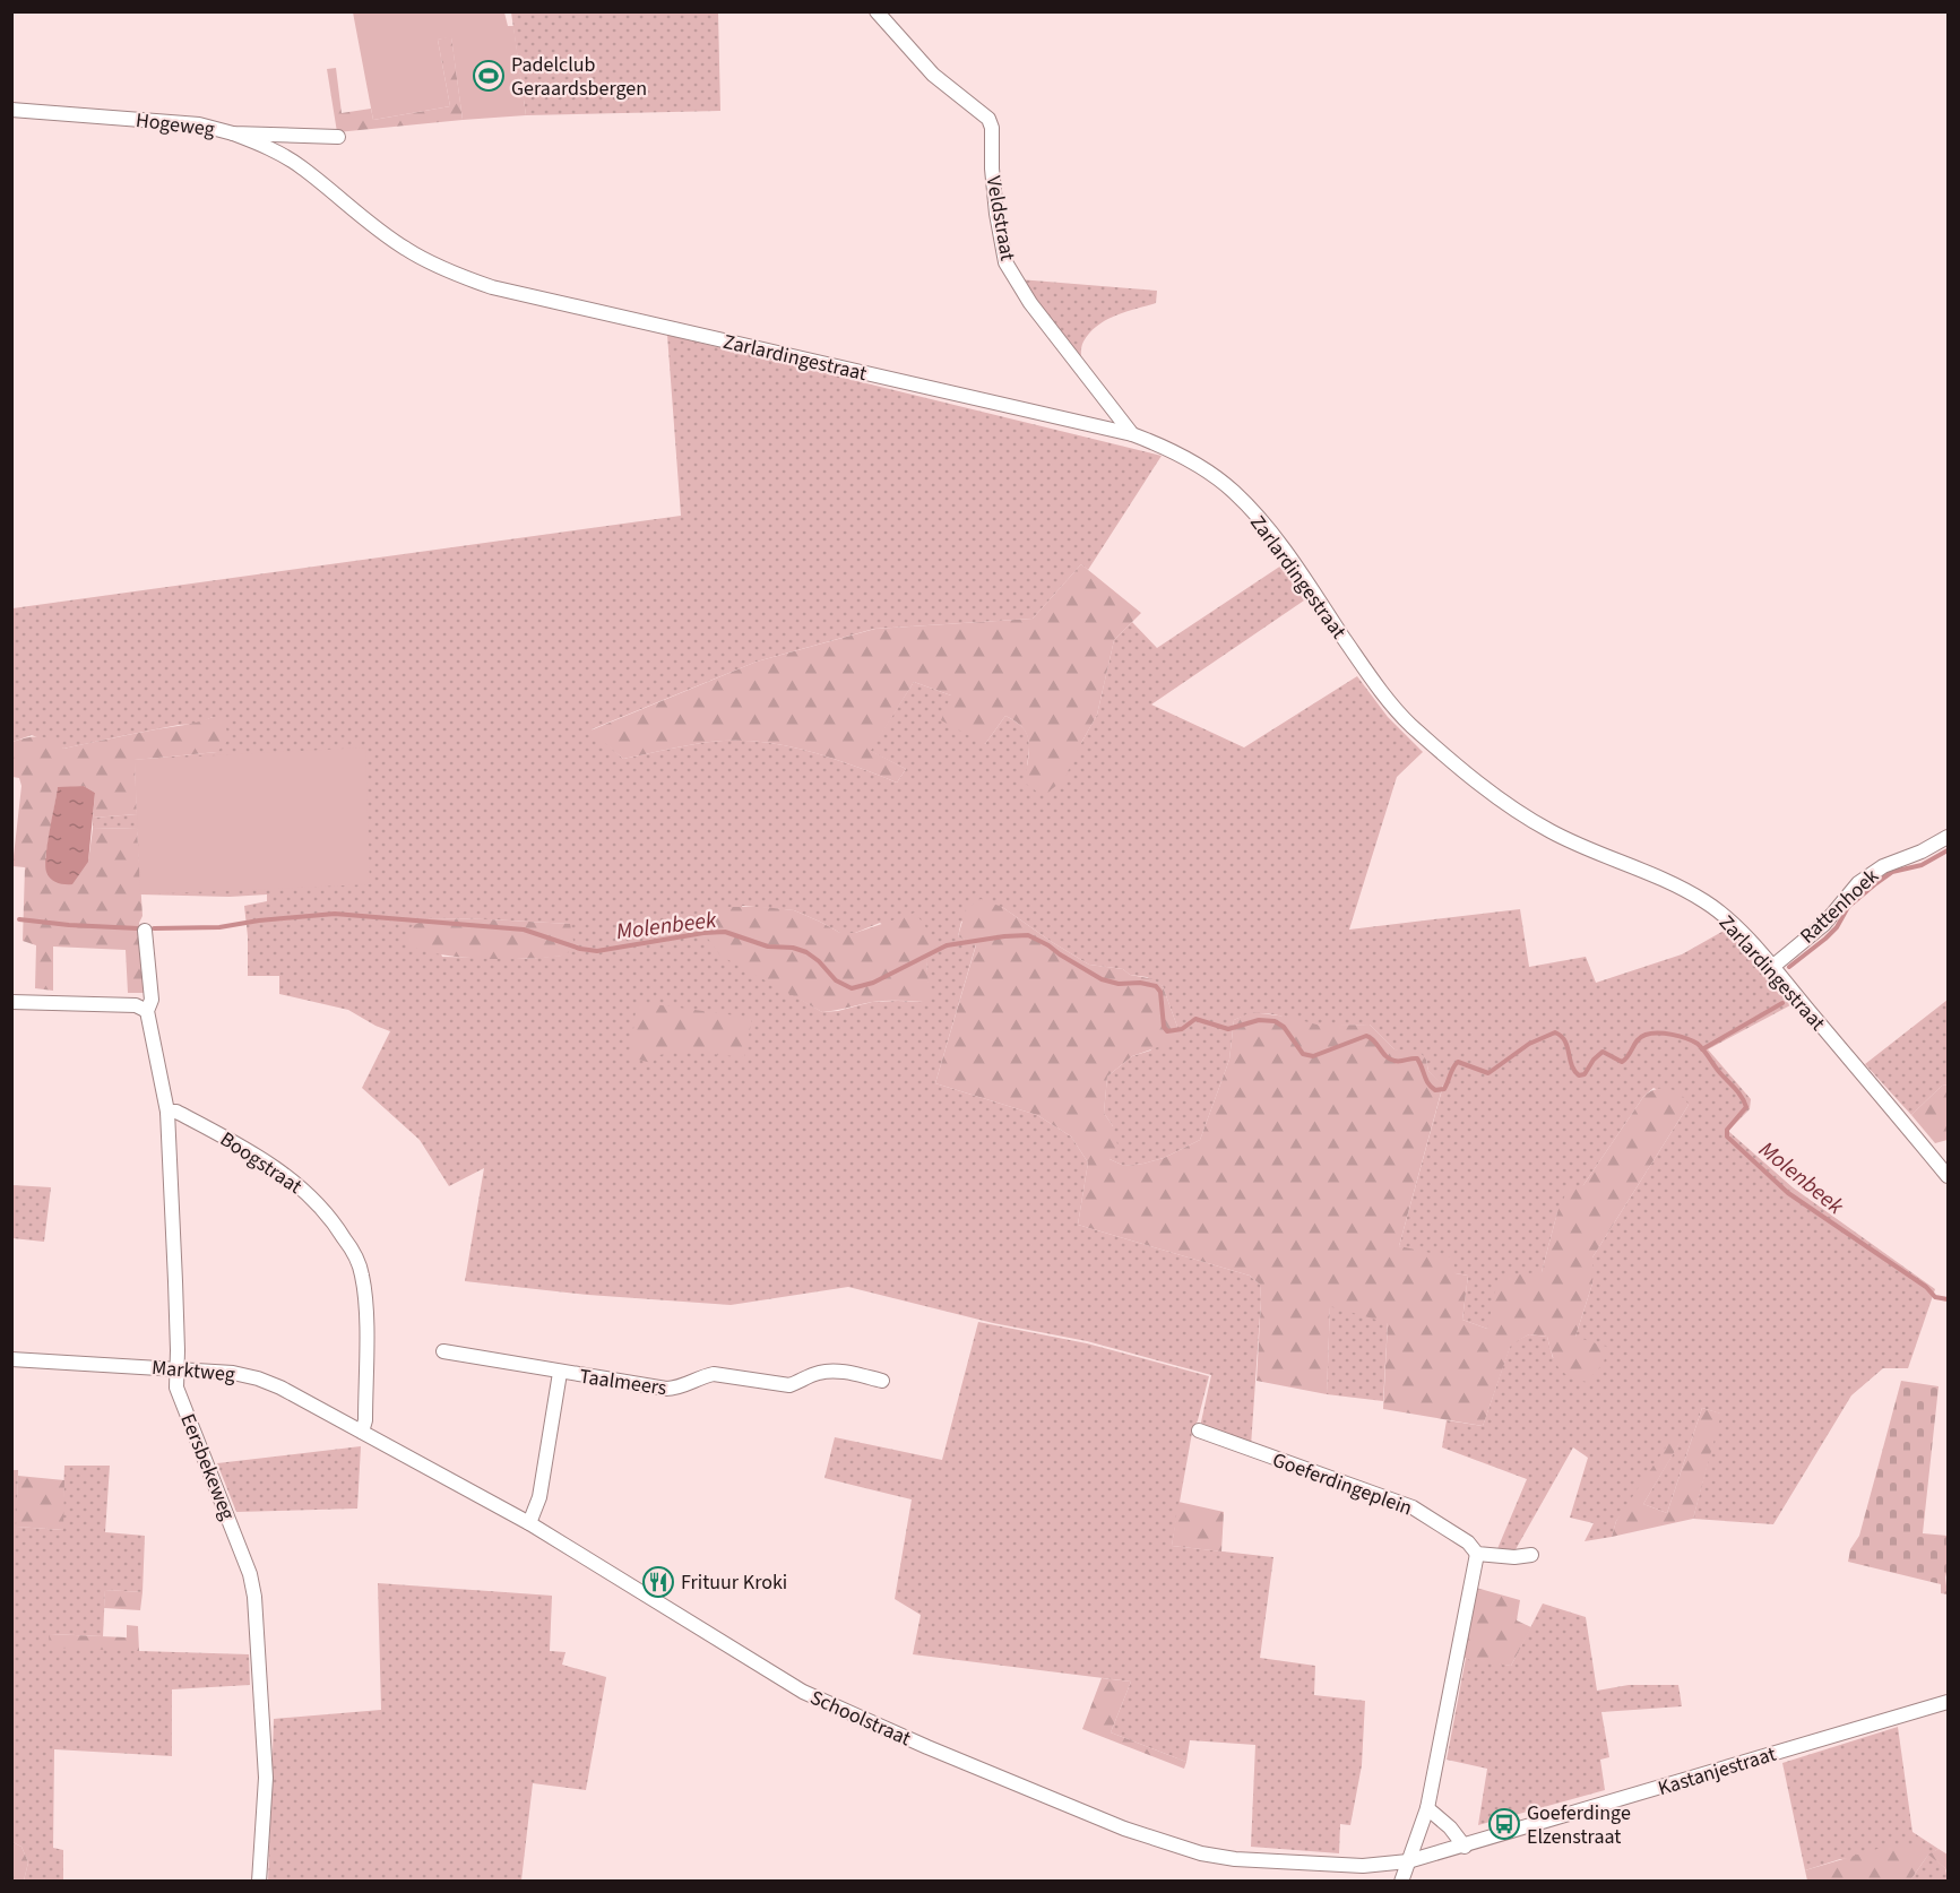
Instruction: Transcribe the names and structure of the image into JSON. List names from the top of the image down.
{
  "streets": {
    "street": [
      "Hogeweg",
      "Veldstraat",
      "Zarlardingestraat",
      "Rattenhoek",
      "Boogstraat",
      "Marktweg",
      "Taalmeers",
      "Eersbekeweg",
      "Goeferdingeplein",
      "Schoolstraat",
      "Kastanjestraat"
    ]
  },
  "crossings": [
    ["Hogeweg", "Zarlardingestraat"],
    ["Veldstraat", "Zarlardingestraat"],
    ["Zarlardingestraat", "Rattenhoek"],
    ["Boogstraat", "Marktweg"],
    ["Boogstraat", "Eersbekeweg"],
    ["Boogstraat", "Schoolstraat"],
    ["Marktweg", "Eersbekeweg"],
    ["Marktweg", "Schoolstraat"],
    ["Taalmeers", "Schoolstraat"],
    ["Schoolstraat", "Kastanjestraat"]
  ],
  "water": ["Molenbeek"],
  "places": {
    "sports": ["Padelclub Geraardsbergen"],
    "restaurant": ["Frituur Kroki"],
    "bus stop": ["Goeferdinge Elzenstraat"]
  }
}
